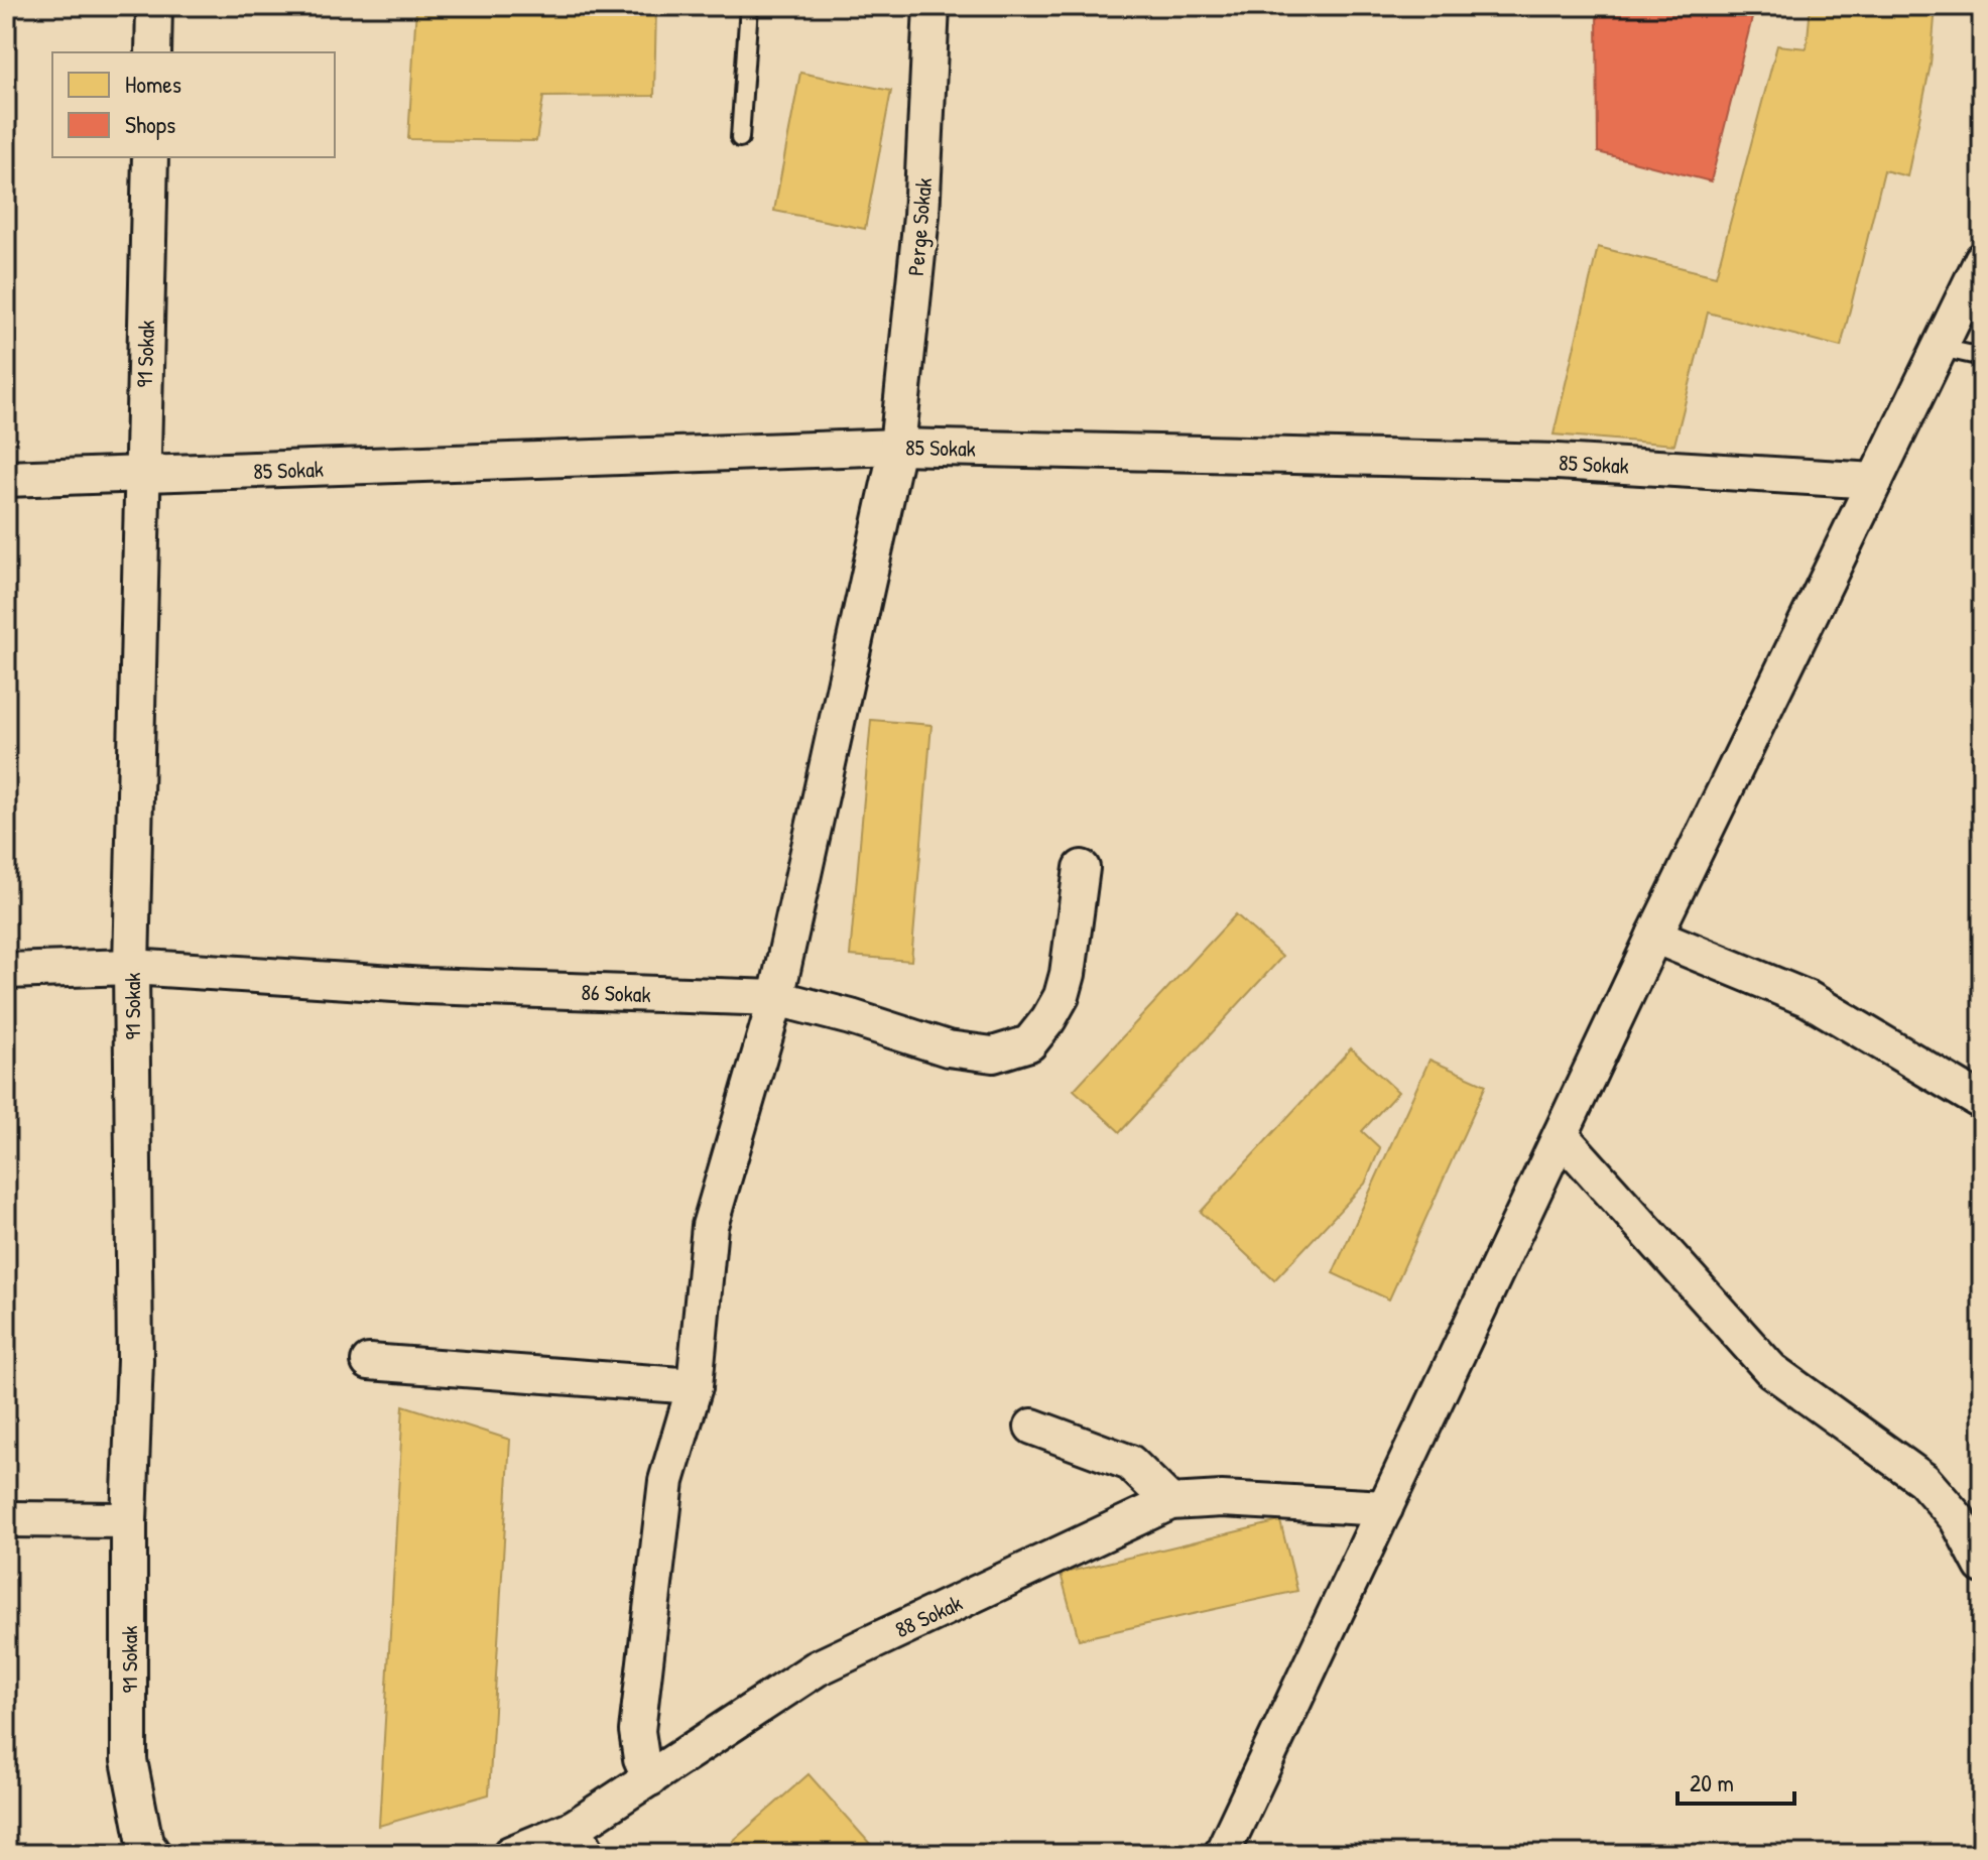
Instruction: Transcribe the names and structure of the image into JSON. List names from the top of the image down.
{
  "streets": {
    "street": [
      "Perge Sokak",
      "91 Sokak",
      "85 Sokak",
      "86 Sokak",
      "88 Sokak"
    ]
  },
  "crossings": [
    ["Perge Sokak", "85 Sokak"],
    ["Perge Sokak", "86 Sokak"],
    ["Perge Sokak", "88 Sokak"],
    ["91 Sokak", "85 Sokak"],
    ["91 Sokak", "86 Sokak"]
  ],
  "legend": ["Homes", "Shops"],
  "scale_bar": "20 m"
}
